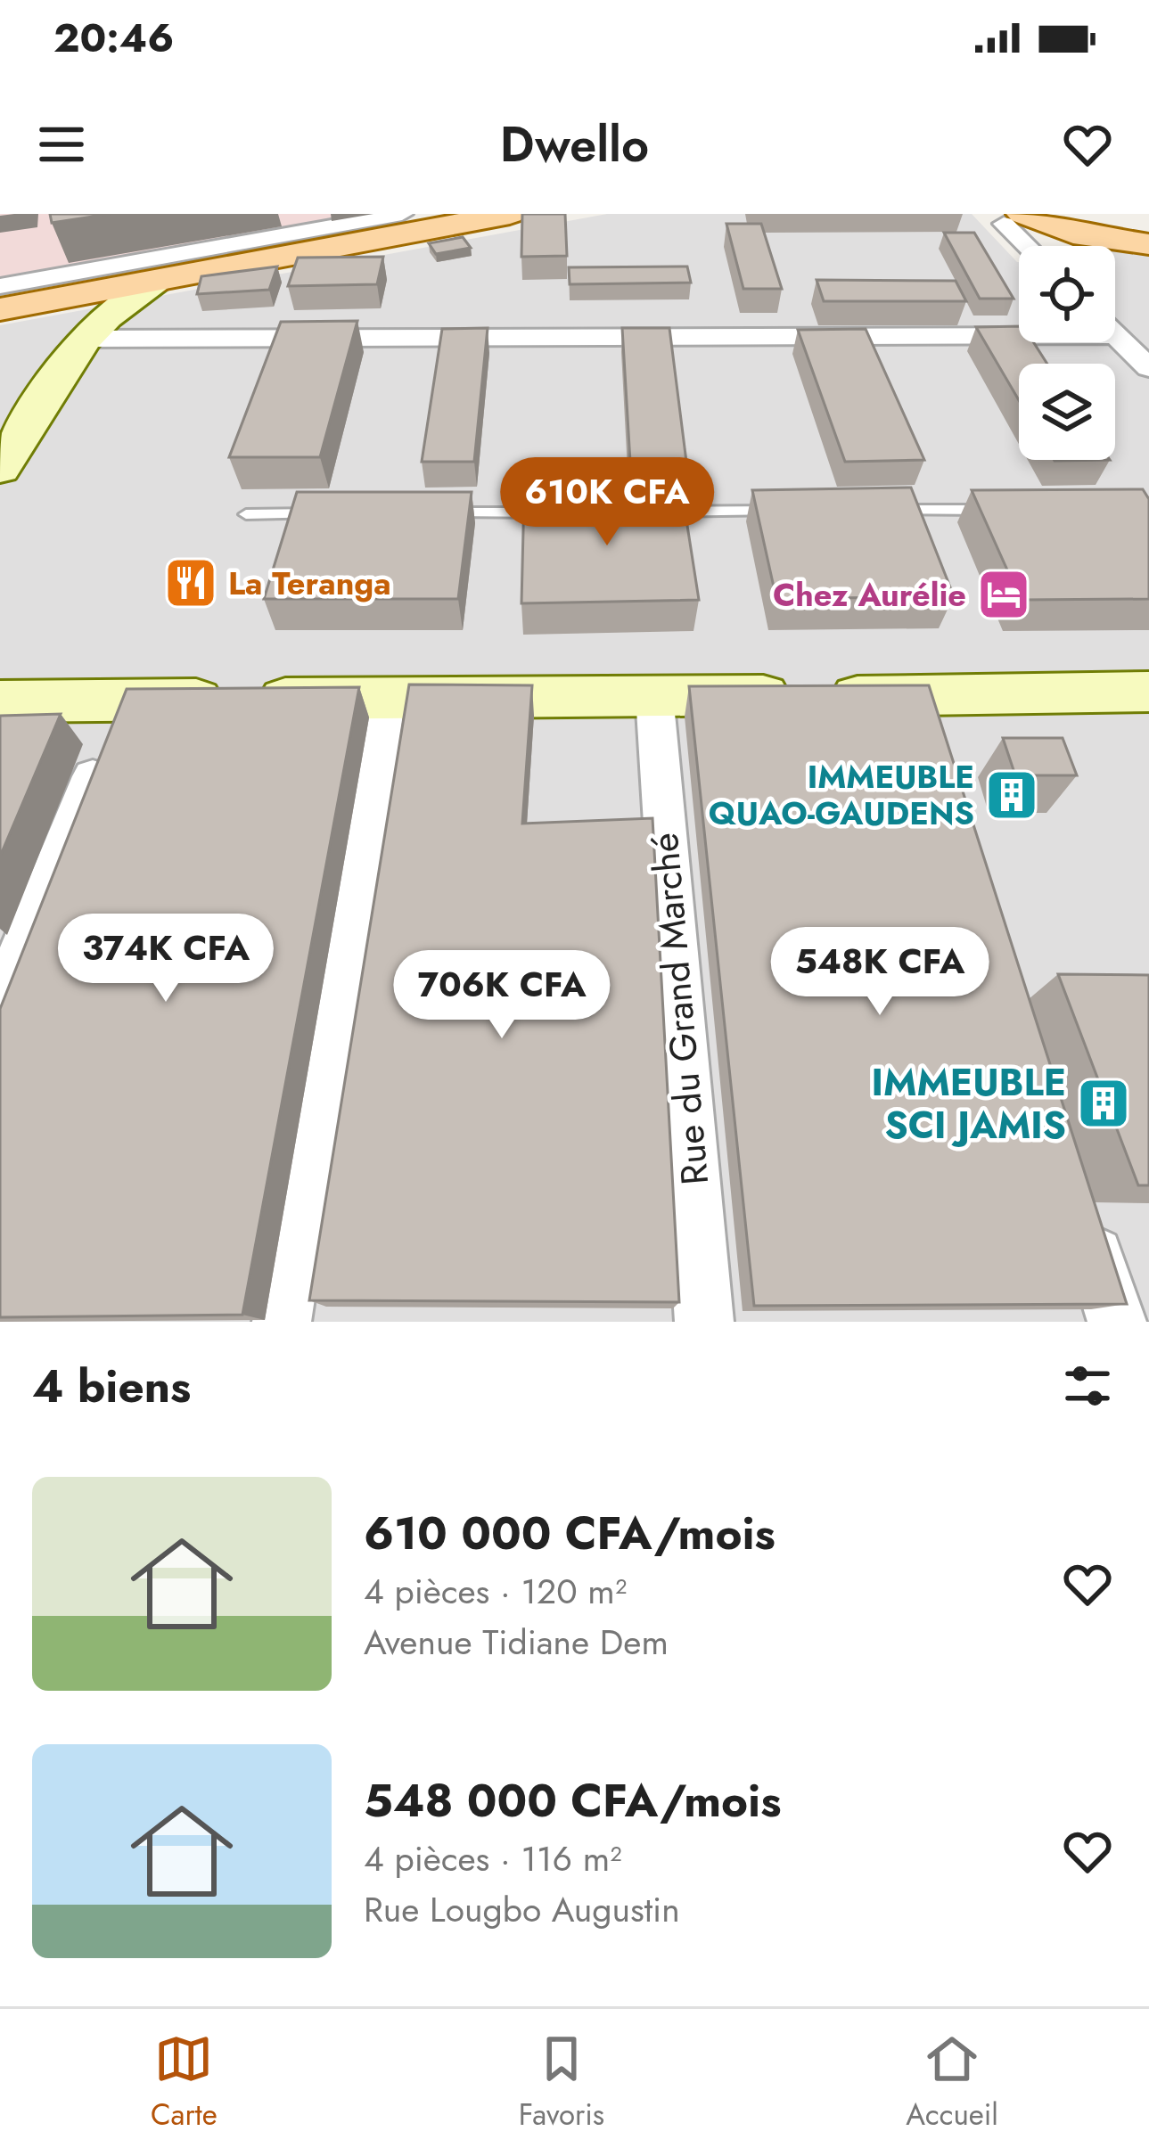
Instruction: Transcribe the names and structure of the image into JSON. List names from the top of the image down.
{
  "streets": {
    "street": ["Rue du Grand Marché"]
  },
  "places": {
    "restaurant": ["La Teranga"],
    "hotel": ["Chez Aurélie"],
    "building": ["IMMEUBLE QUAO-GAUDENS", "IMMEUBLE SCI JAMIS"]
  },
  "page": {
    "status": "20:46",
    "header": "Dwello",
    "price": [
      "610K CFA",
      "374K CFA",
      "548K CFA",
      "706K CFA"
    ],
    "heading": "4 biens",
    "list": [
      {
        "name": "610 000 CFA/mois",
        "note": "4 pièces · 120 m² · Avenue Tidiane Dem"
      },
      {
        "name": "548 000 CFA/mois",
        "note": "4 pièces · 116 m² · Rue Lougbo Augustin"
      }
    ],
    "tabs": ["Carte", "Favoris", "Accueil"]
  }
}
